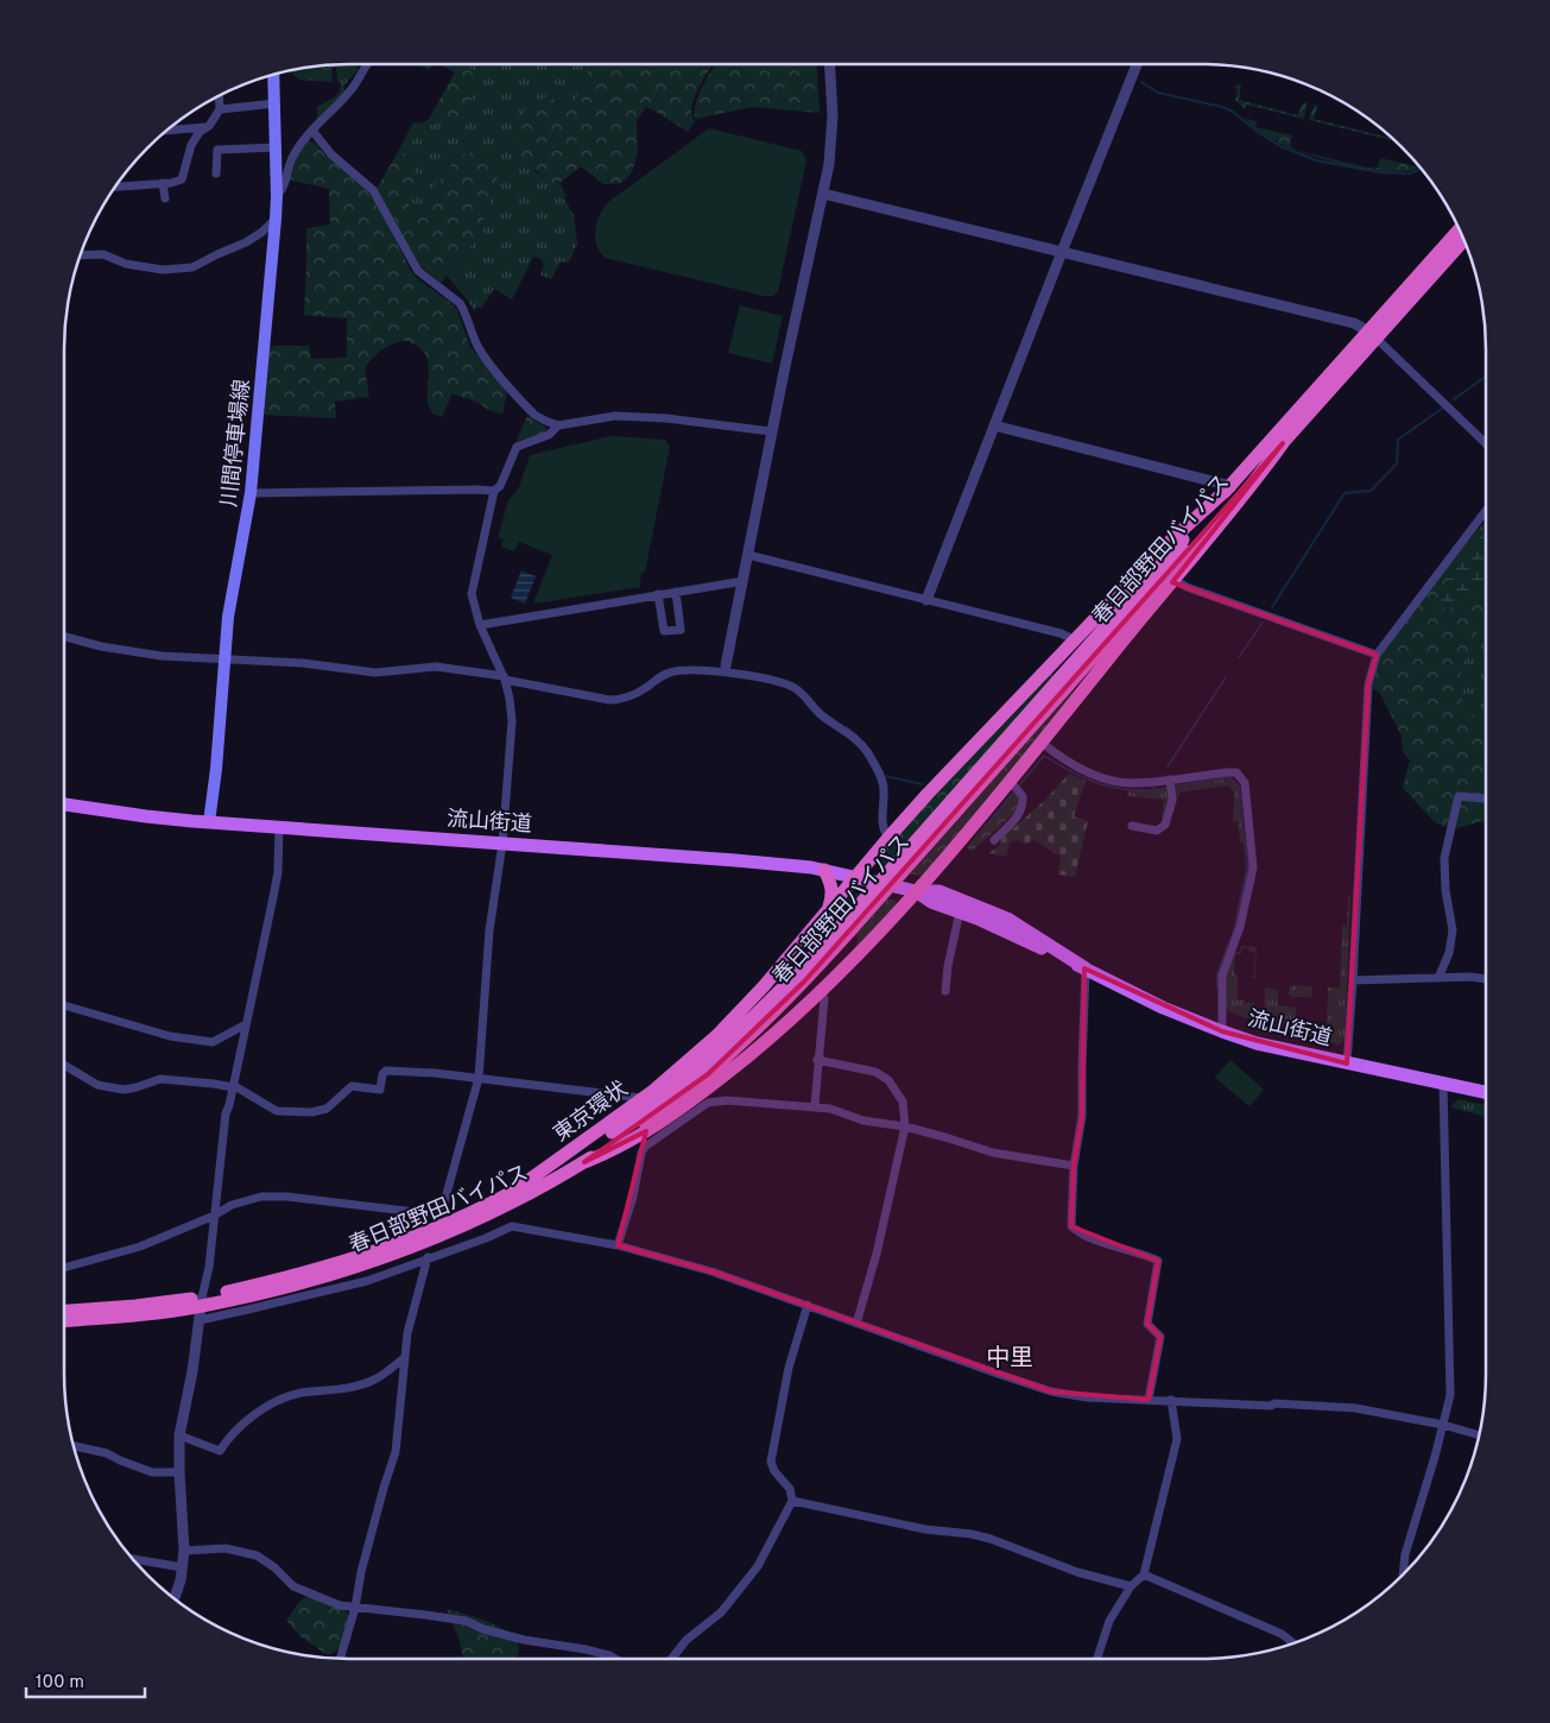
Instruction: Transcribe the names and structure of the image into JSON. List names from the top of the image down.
{
  "streets": {
    "highway": ["春日部野田バイパス", "東京環状"],
    "main road": ["川間停車場線", "流山街道"]
  },
  "crossings": [
    ["川間停車場線", "流山街道"],
    ["春日部野田バイパス", "東京環状"],
    ["流山街道", "東京環状"]
  ],
  "districts": ["中里"],
  "scale_bar": "100 m"
}
